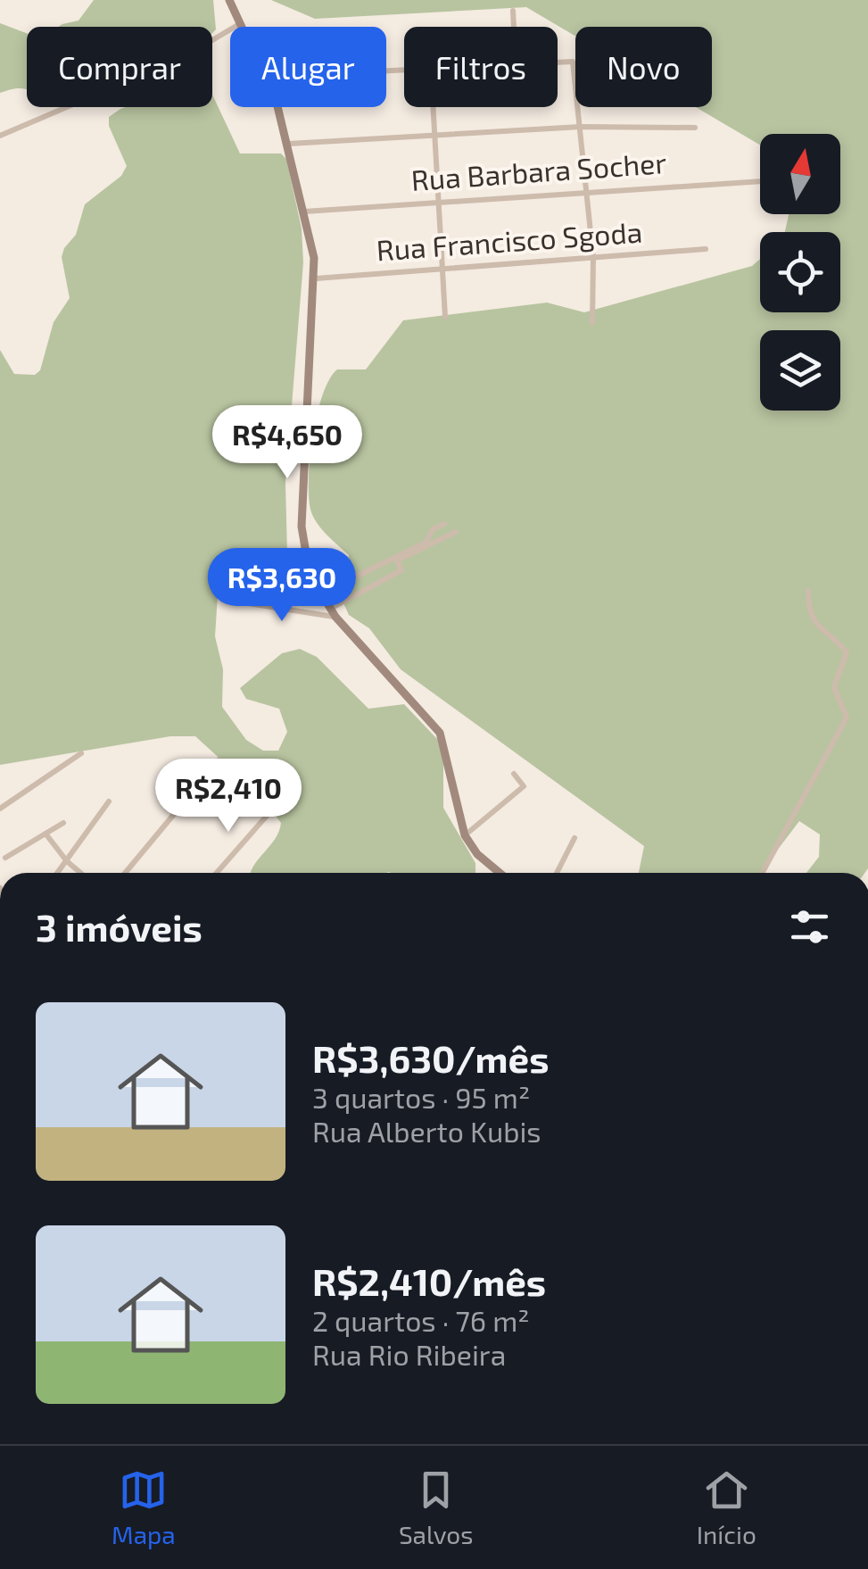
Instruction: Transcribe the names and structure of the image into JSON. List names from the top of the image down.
{
  "streets": {
    "street": ["Rua Barbara Socher", "Rua Francisco Sgoda"]
  },
  "north": "top",
  "page": {
    "chip": [
      "Comprar",
      "Alugar",
      "Filtros",
      "Novo"
    ],
    "price": ["R$4,650", "R$3,630", "R$2,410"],
    "heading": "3 imóveis",
    "list": [
      {
        "name": "R$3,630/mês",
        "note": "3 quartos · 95 m² · Rua Alberto Kubis"
      },
      {
        "name": "R$2,410/mês",
        "note": "2 quartos · 76 m² · Rua Rio Ribeira"
      }
    ],
    "tabs": ["Mapa", "Salvos", "Início"]
  }
}
